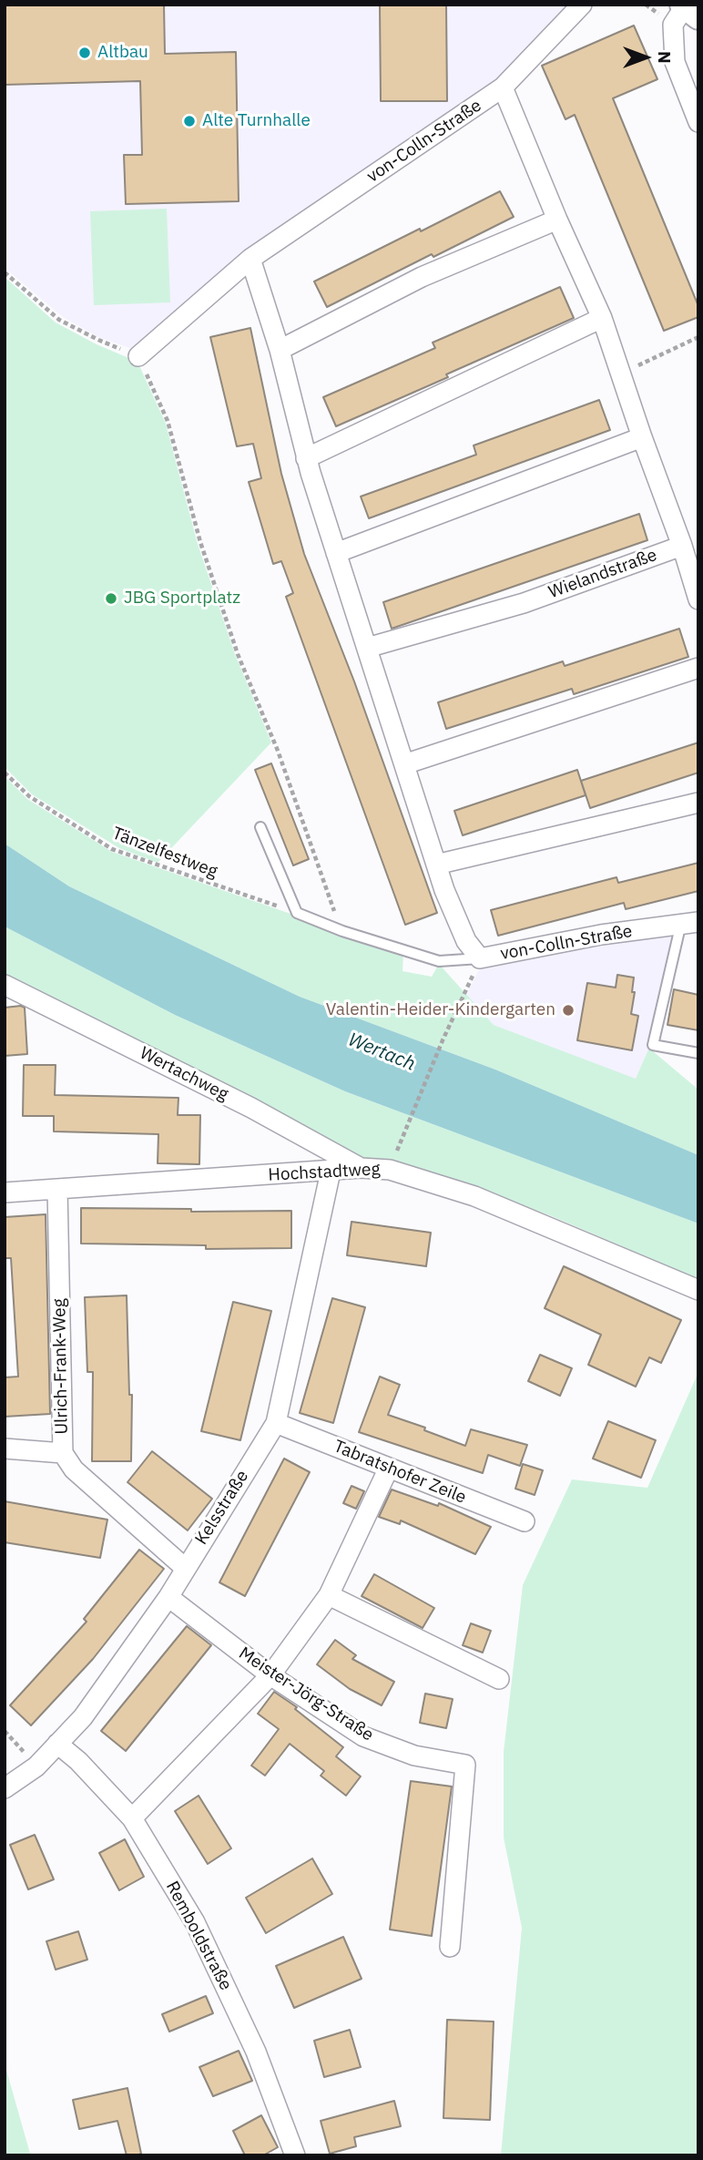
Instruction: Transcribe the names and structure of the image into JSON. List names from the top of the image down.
{
  "streets": {
    "street": [
      "von-Colln-Straße",
      "Wielandstraße",
      "Wertachweg",
      "Hochstadtweg",
      "Ulrich-Frank-Weg",
      "Tabratshofer Zeile",
      "Kelsstraße",
      "Meister-Jörg-Straße",
      "Remboldstraße"
    ],
    "path": ["Tänzelfestweg"]
  },
  "crossings": [
    ["von-Colln-Straße", "Wielandstraße"],
    ["Wertachweg", "Hochstadtweg"],
    ["Hochstadtweg", "Ulrich-Frank-Weg"],
    ["Hochstadtweg", "Kelsstraße"],
    ["Ulrich-Frank-Weg", "Kelsstraße"],
    ["Tabratshofer Zeile", "Kelsstraße"],
    ["Kelsstraße", "Meister-Jörg-Straße"],
    ["Kelsstraße", "Remboldstraße"]
  ],
  "water": ["Wertach"],
  "places": [
    "Altbau",
    "Alte Turnhalle",
    "JBG Sportplatz",
    "Valentin-Heider-Kindergarten"
  ],
  "north": "right"
}
